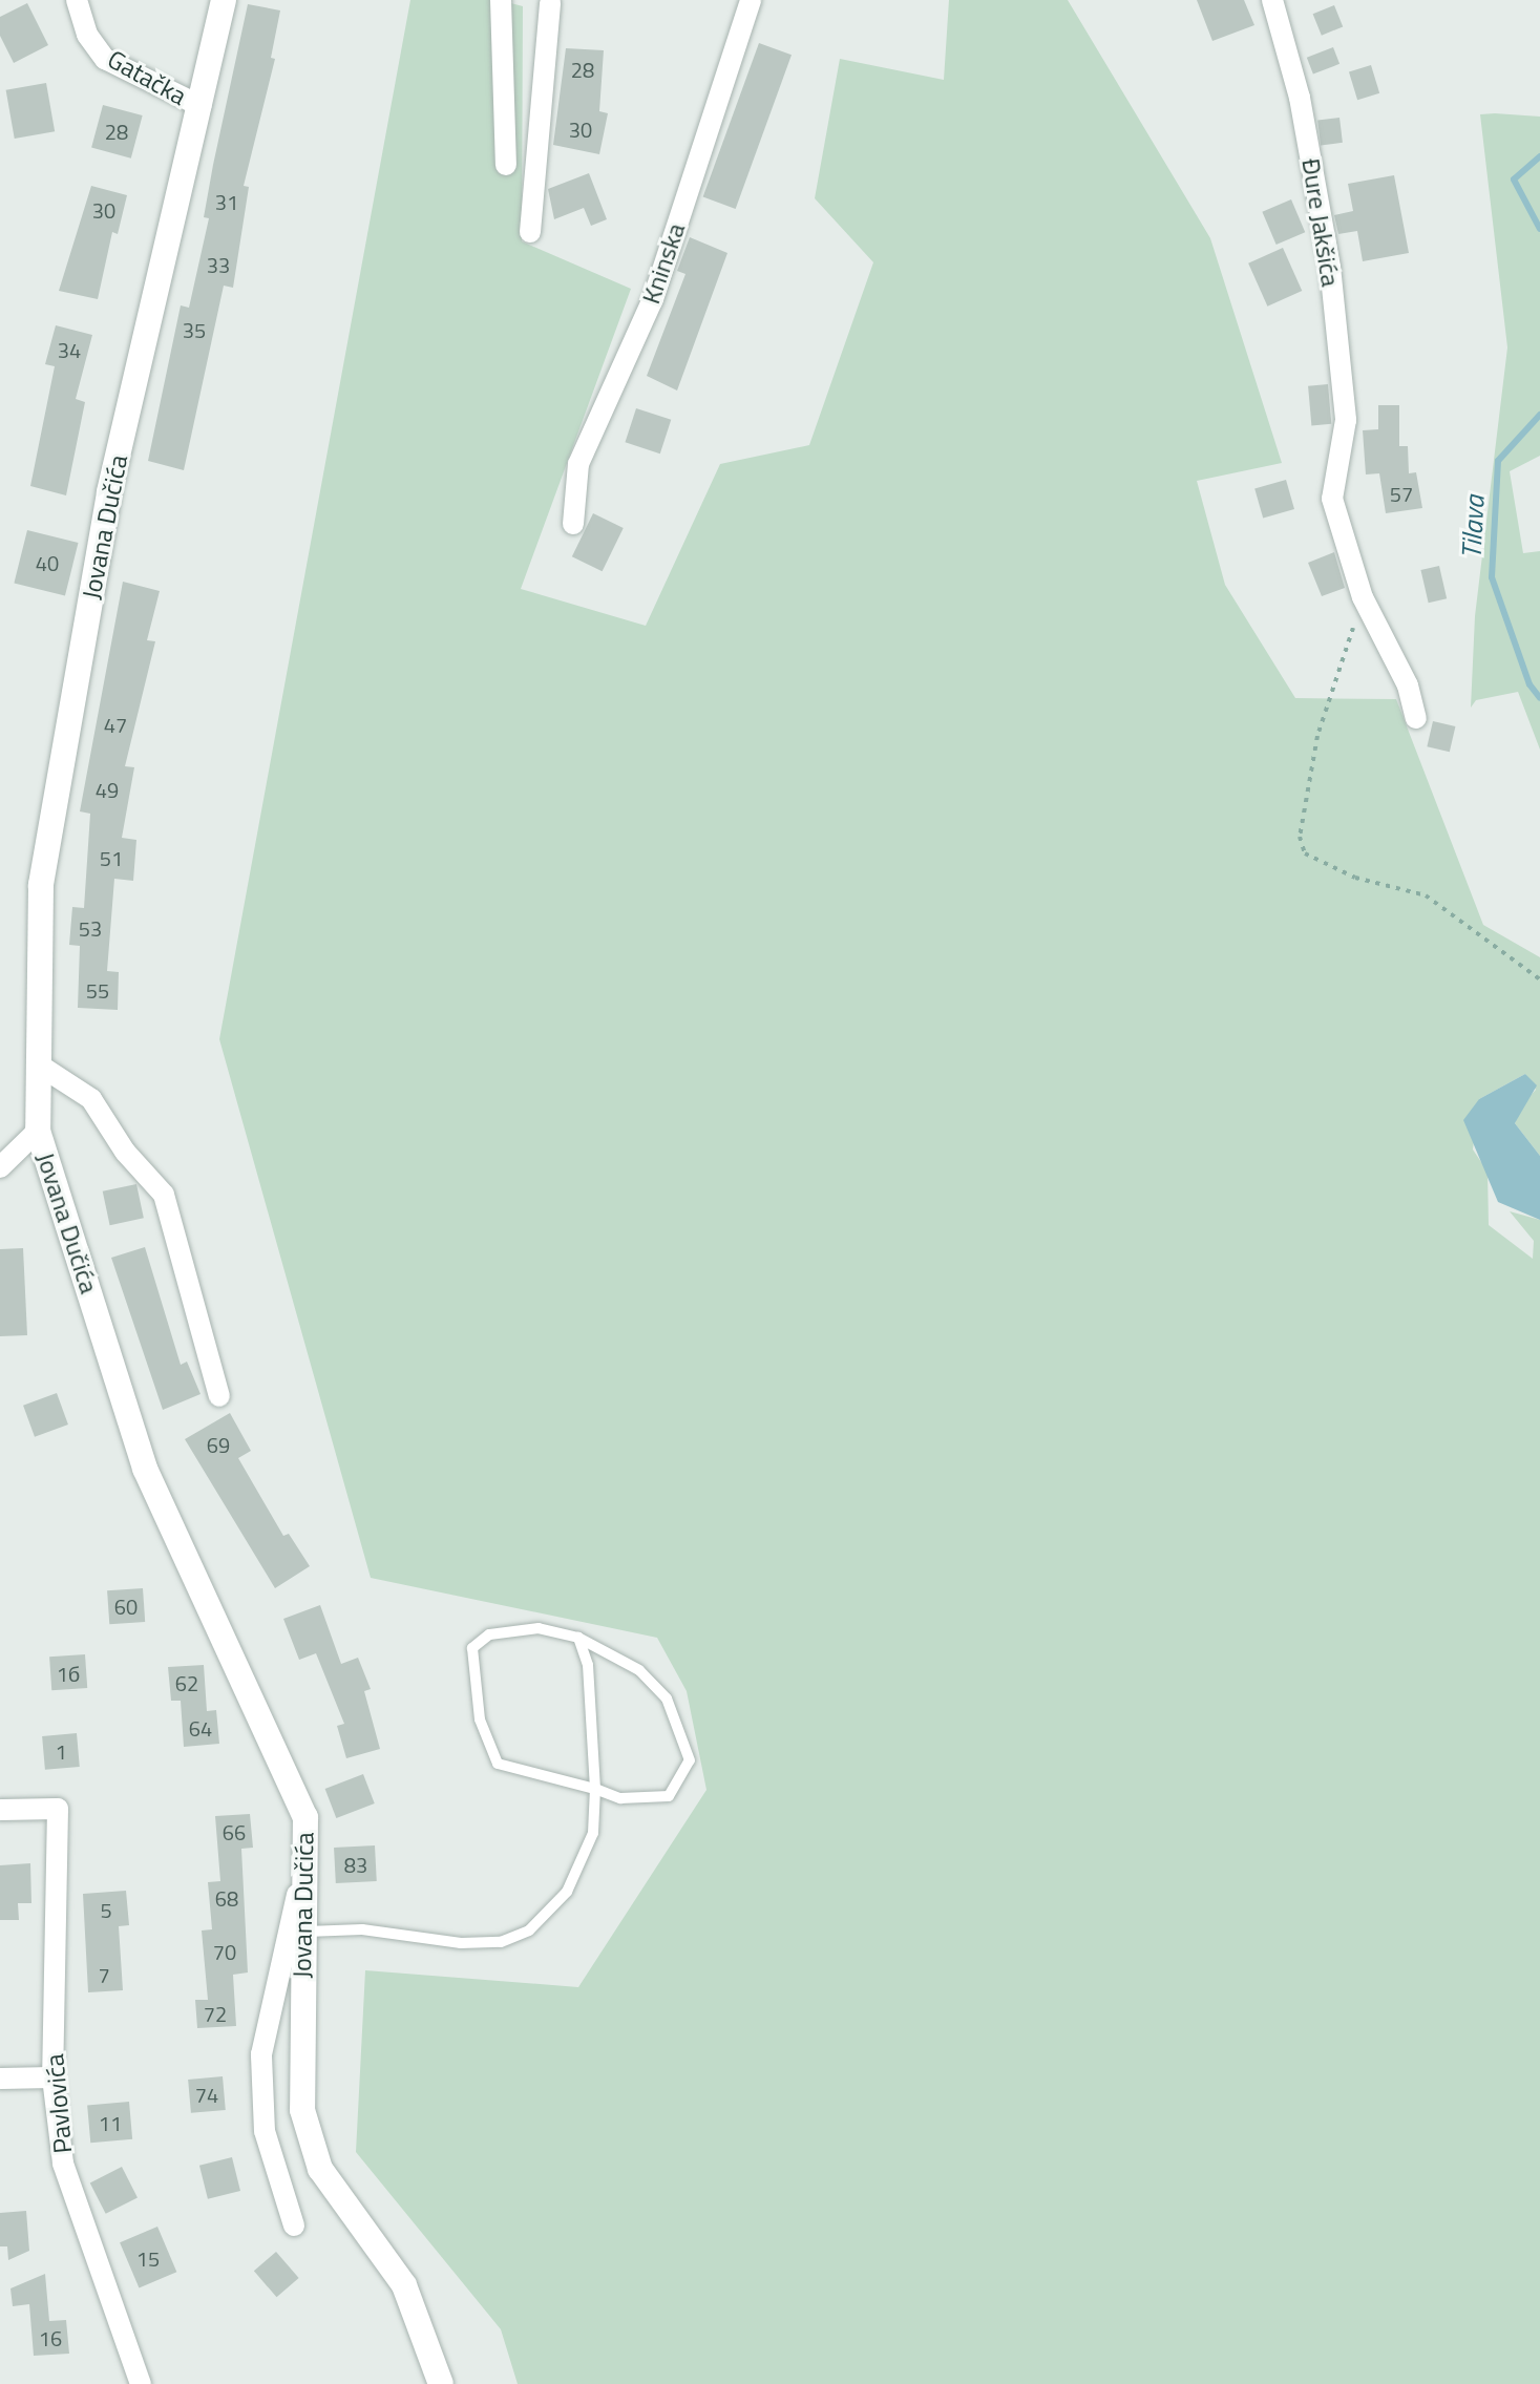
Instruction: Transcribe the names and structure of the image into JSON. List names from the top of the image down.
{
  "streets": {
    "main road": ["Jovana Dučića"],
    "street": [
      "Gatačka",
      "Đure Jakšića",
      "Kninska",
      "Pavlovića"
    ]
  },
  "crossings": [
    ["Gatačka", "Jovana Dučića"]
  ],
  "water": ["Tilava"],
  "house_numbers": [
    "28",
    "30",
    "28",
    "31",
    "30",
    "33",
    "35",
    "34",
    "57",
    "40",
    "47",
    "49",
    "51",
    "53",
    "55",
    "69",
    "60",
    "1б",
    "62",
    "64",
    "1",
    "66",
    "83",
    "68",
    "5",
    "70",
    "7",
    "72",
    "74",
    "11",
    "15",
    "16"
  ]
}
